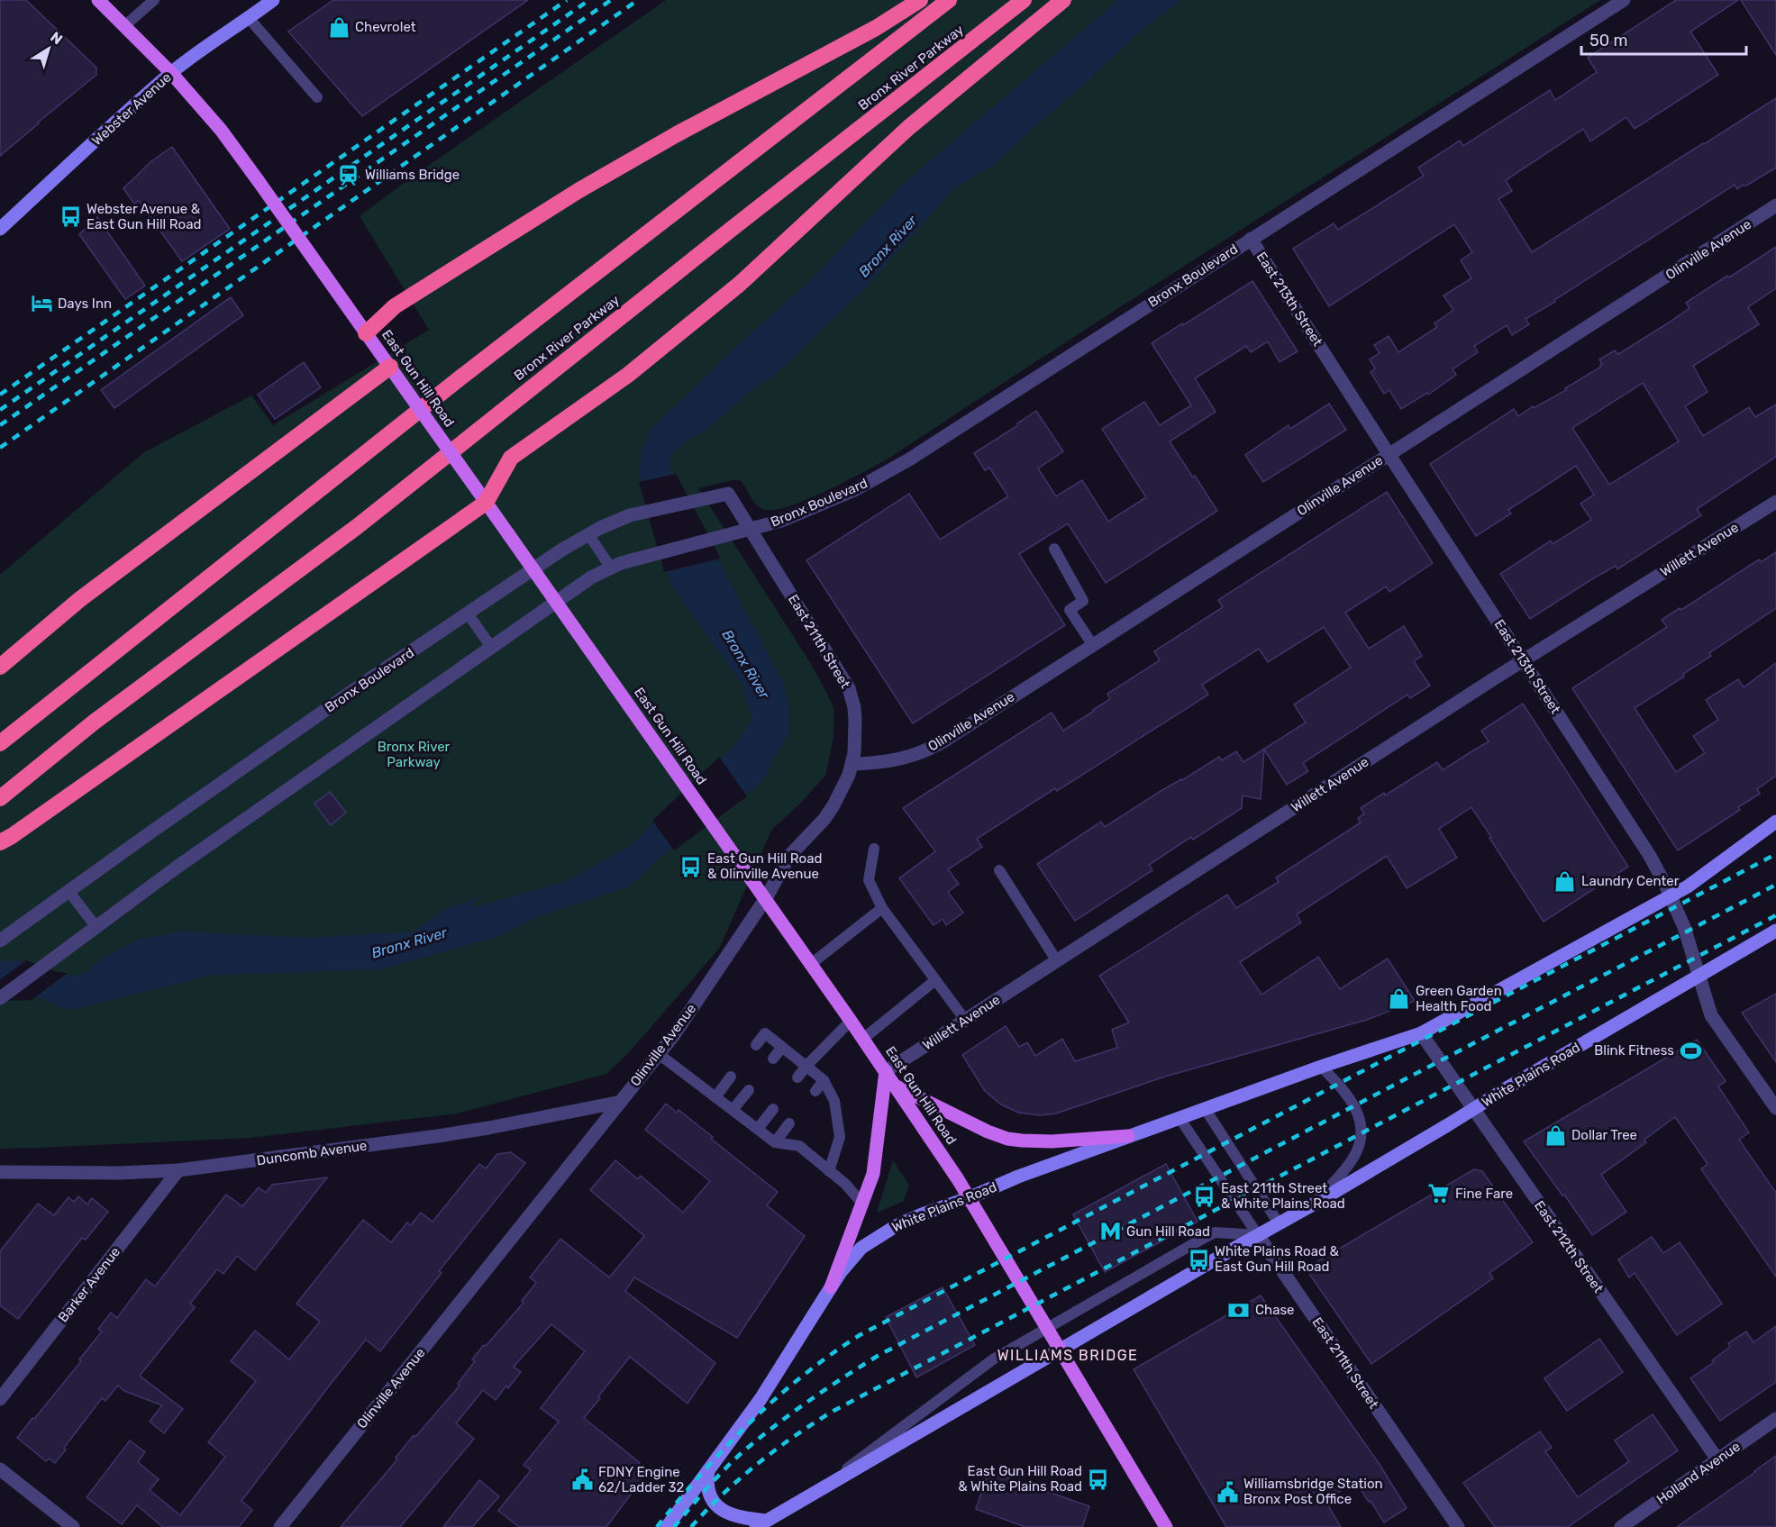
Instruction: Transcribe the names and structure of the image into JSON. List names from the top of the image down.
{
  "streets": {
    "highway": ["Bronx River Parkway"],
    "main road": ["Webster Avenue", "East Gun Hill Road", "White Plains Road"],
    "street": [
      "Olinville Avenue",
      "Bronx Boulevard",
      "East 213th Street",
      "Willett Avenue",
      "East 211th Street",
      "Duncomb Avenue",
      "East 212th Street",
      "Barker Avenue",
      "Holland Avenue"
    ]
  },
  "crossings": [
    ["Webster Avenue", "East Gun Hill Road"],
    ["Olinville Avenue", "East 213th Street"],
    ["Olinville Avenue", "East Gun Hill Road"],
    ["Olinville Avenue", "East 211th Street"],
    ["Olinville Avenue", "Duncomb Avenue"],
    ["Bronx Boulevard", "East 213th Street"],
    ["Bronx Boulevard", "East 211th Street"],
    ["East 213th Street", "Willett Avenue"],
    ["East 213th Street", "White Plains Road"],
    ["East Gun Hill Road", "Willett Avenue"],
    ["East Gun Hill Road", "White Plains Road"],
    ["East 211th Street", "White Plains Road"],
    ["White Plains Road", "East 212th Street"],
    ["Duncomb Avenue", "Barker Avenue"],
    ["East 212th Street", "Holland Avenue"]
  ],
  "districts": ["WILLIAMS BRIDGE"],
  "water": ["Bronx River"],
  "parks": ["Bronx River Parkway"],
  "places": {
    "shop": [
      "Chevrolet",
      "Laundry Center",
      "Green Garden Health Food",
      "Dollar Tree"
    ],
    "station": ["Williams Bridge"],
    "bus stop": [
      "Webster Avenue & East Gun Hill Road",
      "East Gun Hill Road & Olinville Avenue",
      "East 211th Street & White Plains Road",
      "White Plains Road & East Gun Hill Road",
      "East Gun Hill Road & White Plains Road"
    ],
    "hotel": ["Days Inn"],
    "sports": ["Blink Fitness"],
    "supermarket": ["Fine Fare"],
    "metro station": ["Gun Hill Road"],
    "bank": ["Chase"],
    "public building": ["FDNY Engine 62/Ladder 32", "Williamsbridge Station Bronx Post Office"]
  },
  "scale_bar": "50 m",
  "north": "top right"
}
